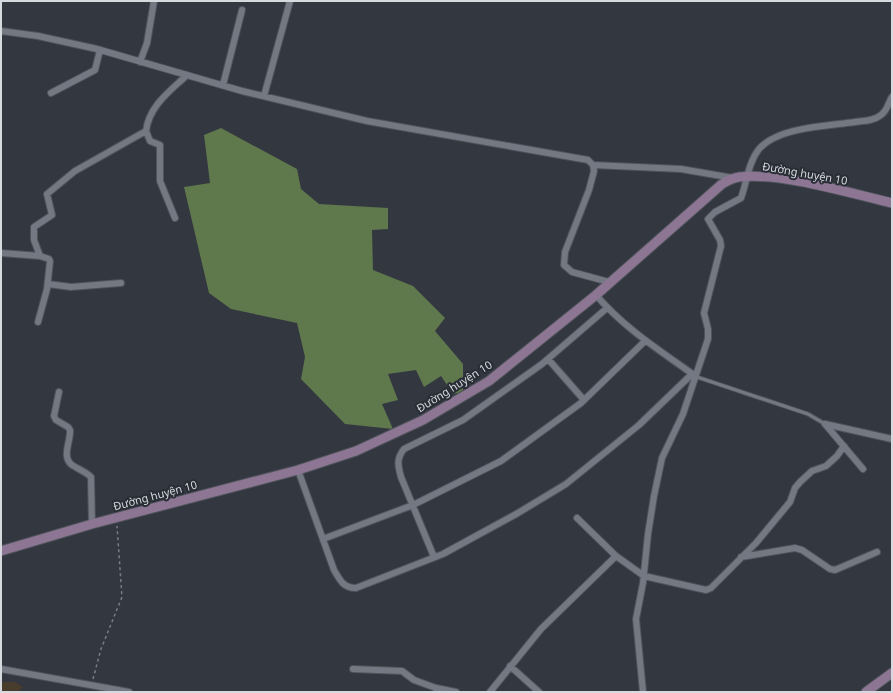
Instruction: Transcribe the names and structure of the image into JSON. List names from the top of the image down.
{
  "streets": {
    "street": ["Đường huyện 10"]
  }
}
